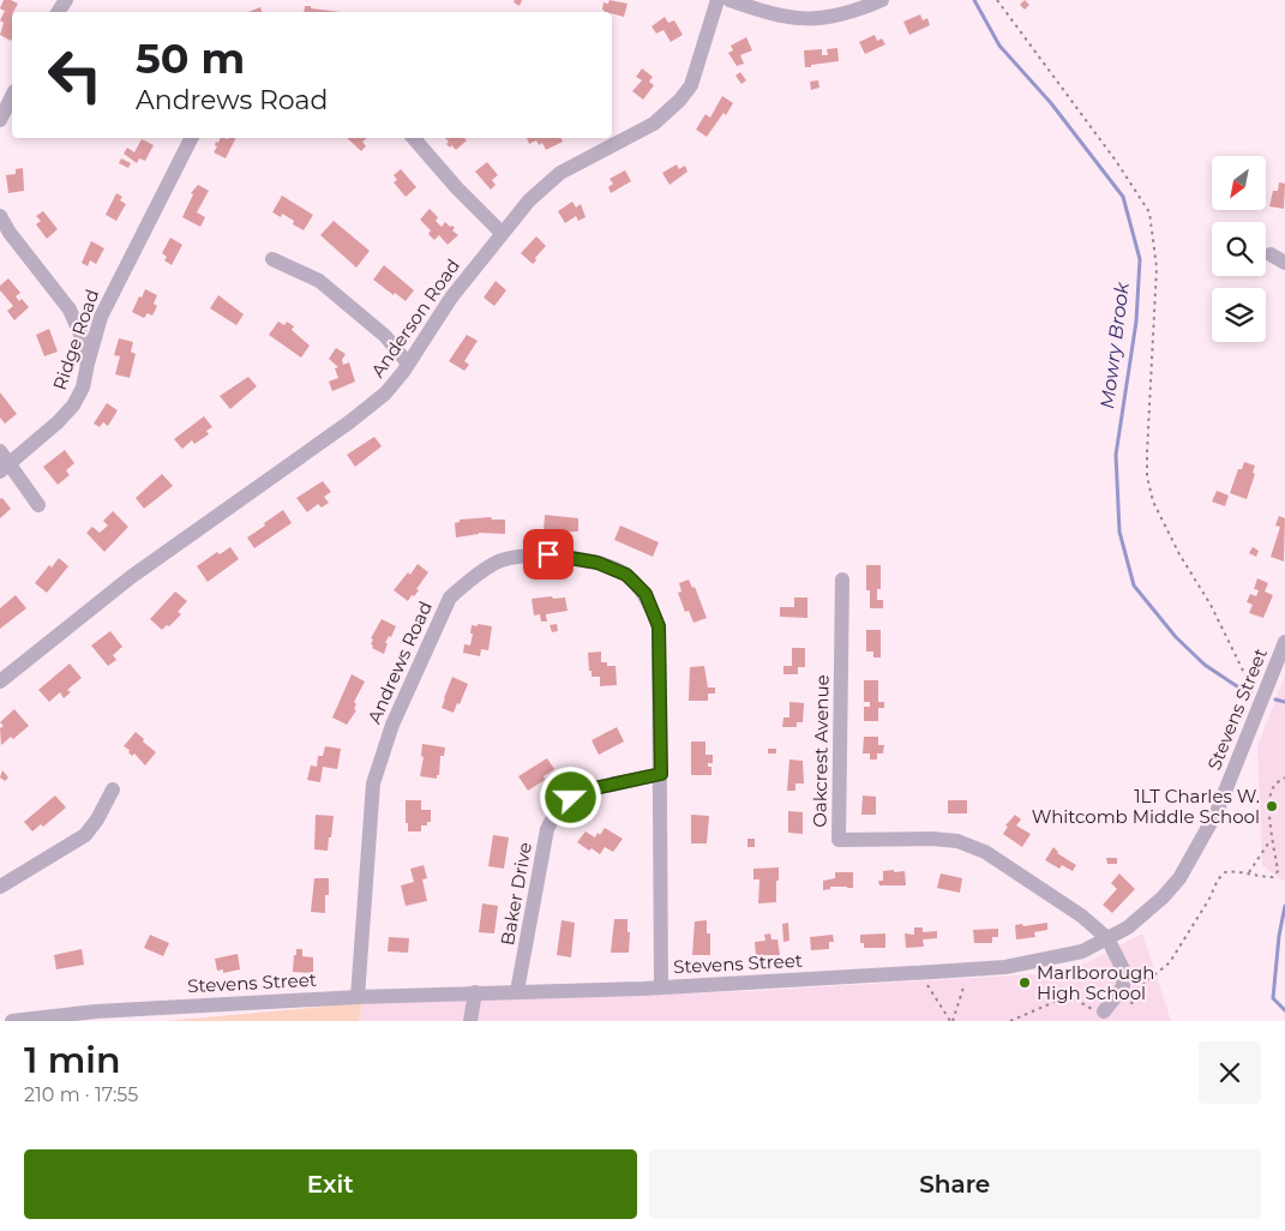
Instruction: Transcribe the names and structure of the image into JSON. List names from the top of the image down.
{
  "streets": {
    "street": [
      "Anderson Road",
      "Ridge Road",
      "Andrews Road",
      "Stevens Street",
      "Oakcrest Avenue",
      "Baker Drive"
    ]
  },
  "crossings": [
    ["Andrews Road", "Stevens Street"],
    ["Andrews Road", "Baker Drive"],
    ["Stevens Street", "Oakcrest Avenue"],
    ["Stevens Street", "Baker Drive"]
  ],
  "water": ["Mowry Brook"],
  "places": ["1LT Charles W. Whitcomb Middle School", "Marlborough High School"],
  "north": "bottom left",
  "page": {
    "turn": ["50 m", "Andrews Road"],
    "heading": ["1 min", "210 m · 17:55"],
    "buttons": ["Exit", "Share"]
  }
}
